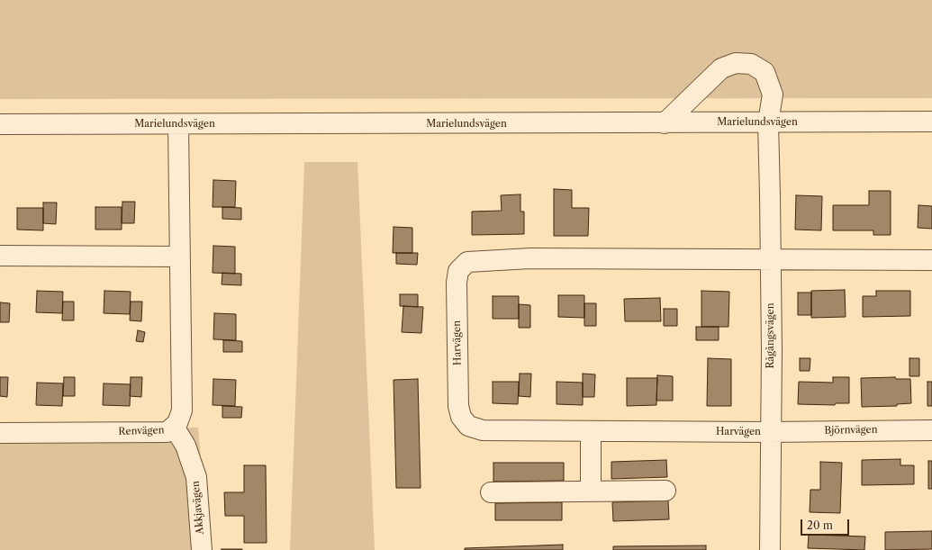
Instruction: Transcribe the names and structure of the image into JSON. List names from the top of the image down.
{
  "streets": {
    "street": [
      "Marielundsvägen",
      "Rågångsvägen",
      "Harvägen",
      "Björnvägen",
      "Renvägen",
      "Akkjavägen"
    ]
  },
  "crossings": [
    ["Marielundsvägen", "Rågångsvägen"],
    ["Marielundsvägen", "Renvägen"],
    ["Rågångsvägen", "Harvägen"],
    ["Rågångsvägen", "Björnvägen"],
    ["Harvägen", "Björnvägen"],
    ["Renvägen", "Akkjavägen"]
  ],
  "scale_bar": "20 m"
}
